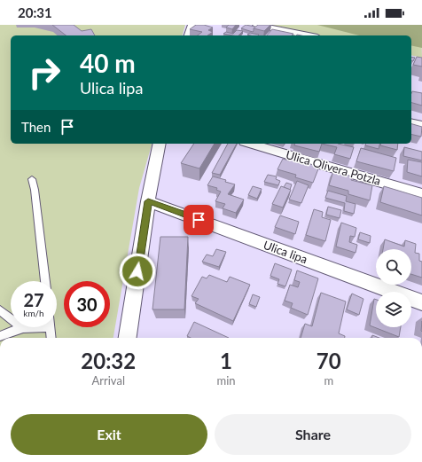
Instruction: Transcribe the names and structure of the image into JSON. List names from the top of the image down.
{
  "streets": {
    "street": ["Ulica Olivera Potzla", "Ulica lipa"]
  },
  "page": {
    "status": "20:31",
    "turn": ["40 m", "Ulica lipa"],
    "then": "Then",
    "speed": "27 km/h",
    "limit": "30",
    "eta": [
      "20:32",
      "Arrival",
      "1",
      "min",
      "70",
      "m"
    ],
    "buttons": ["Exit", "Share"]
  }
}
